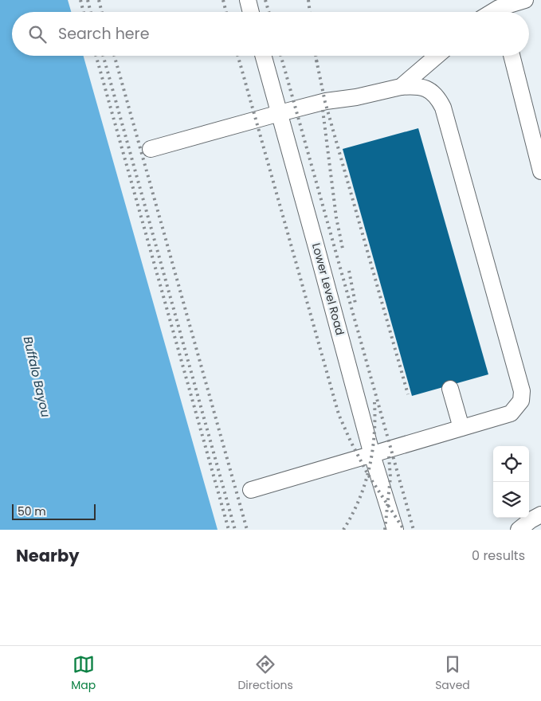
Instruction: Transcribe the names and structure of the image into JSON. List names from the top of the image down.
{
  "streets": {
    "lane": ["Lower Level Road"]
  },
  "water": ["Buffalo Bayou"],
  "scale_bar": "50 m",
  "page": {
    "search": "Search here",
    "scale": "50 m",
    "heading": ["Nearby", "0 results"],
    "nav": ["Map", "Directions", "Saved"]
  }
}
